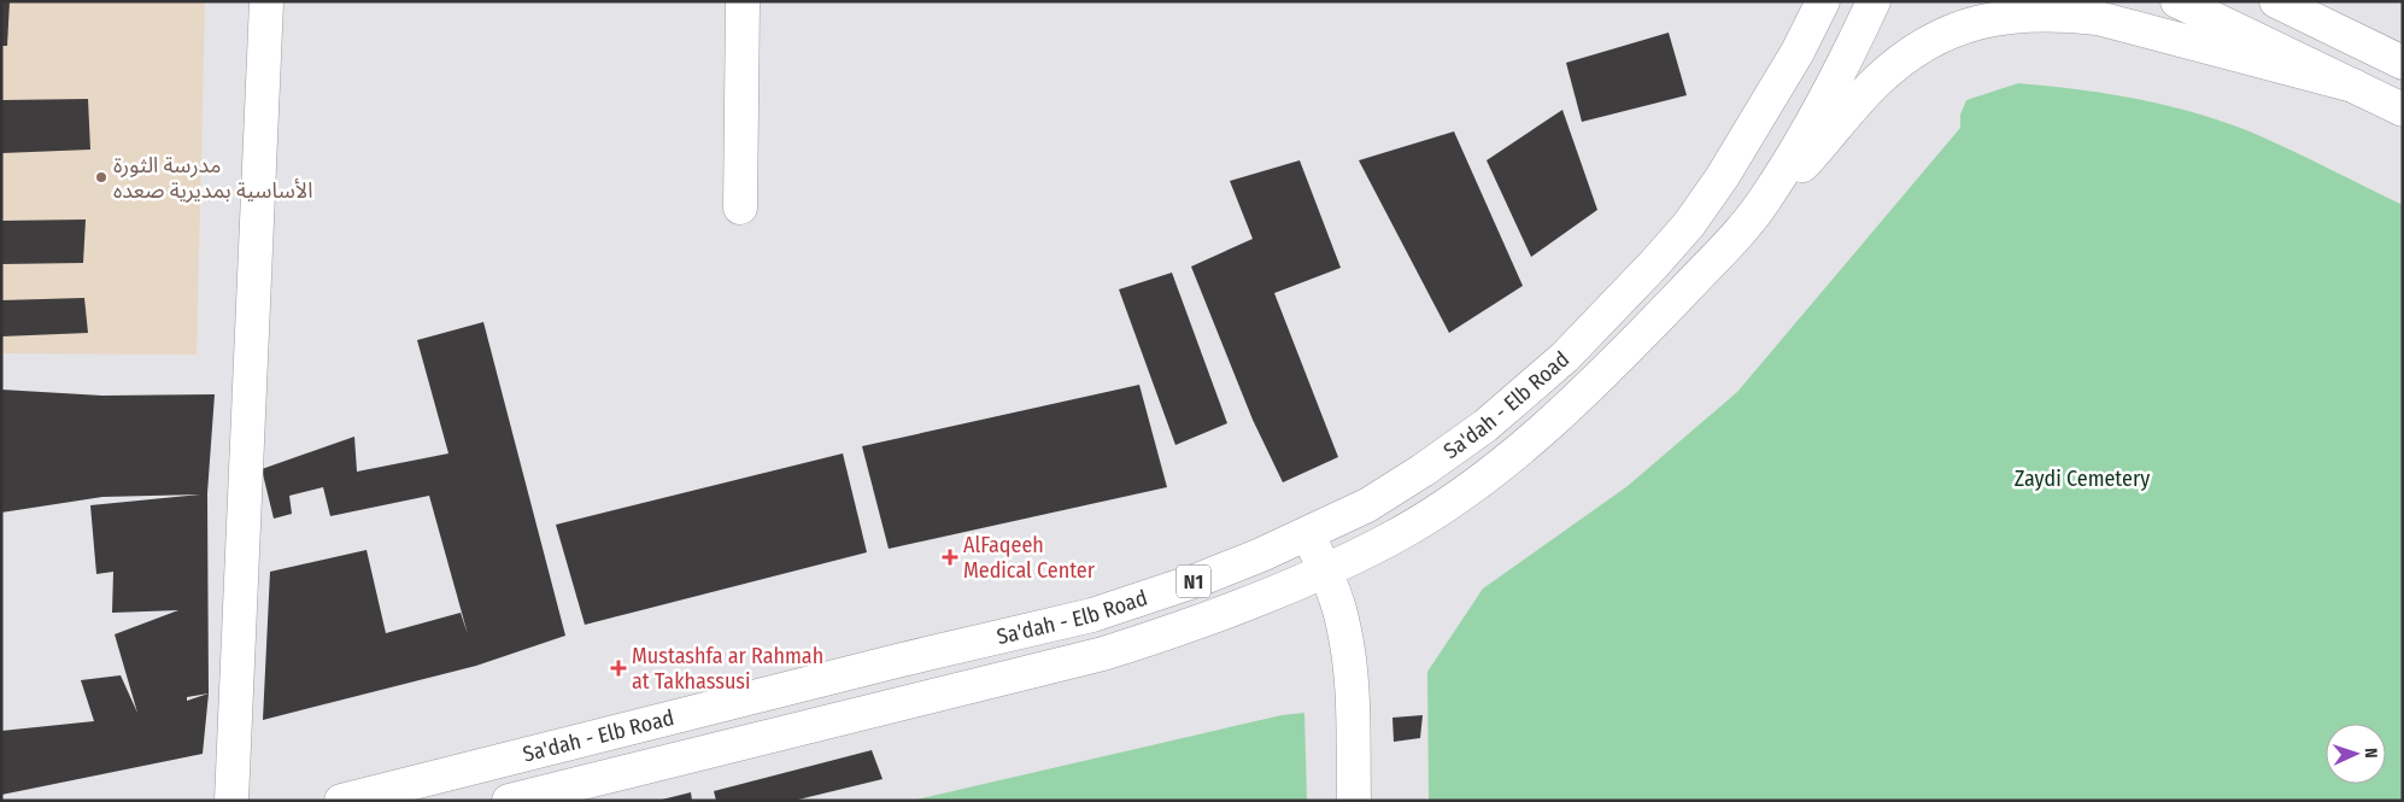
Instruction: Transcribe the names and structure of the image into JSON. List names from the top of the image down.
{
  "streets": {
    "main road": ["Sa'dah - Elb Road", "N1"]
  },
  "parks": ["Zaydi Cemetery"],
  "places": {
    "other": ["مدرسة الثورة الأساسية بمديرية صعده"],
    "health": ["AlFaqeeh Medical Center", "Mustashfa ar Rahmah at Takhassusi"]
  },
  "north": "right"
}
